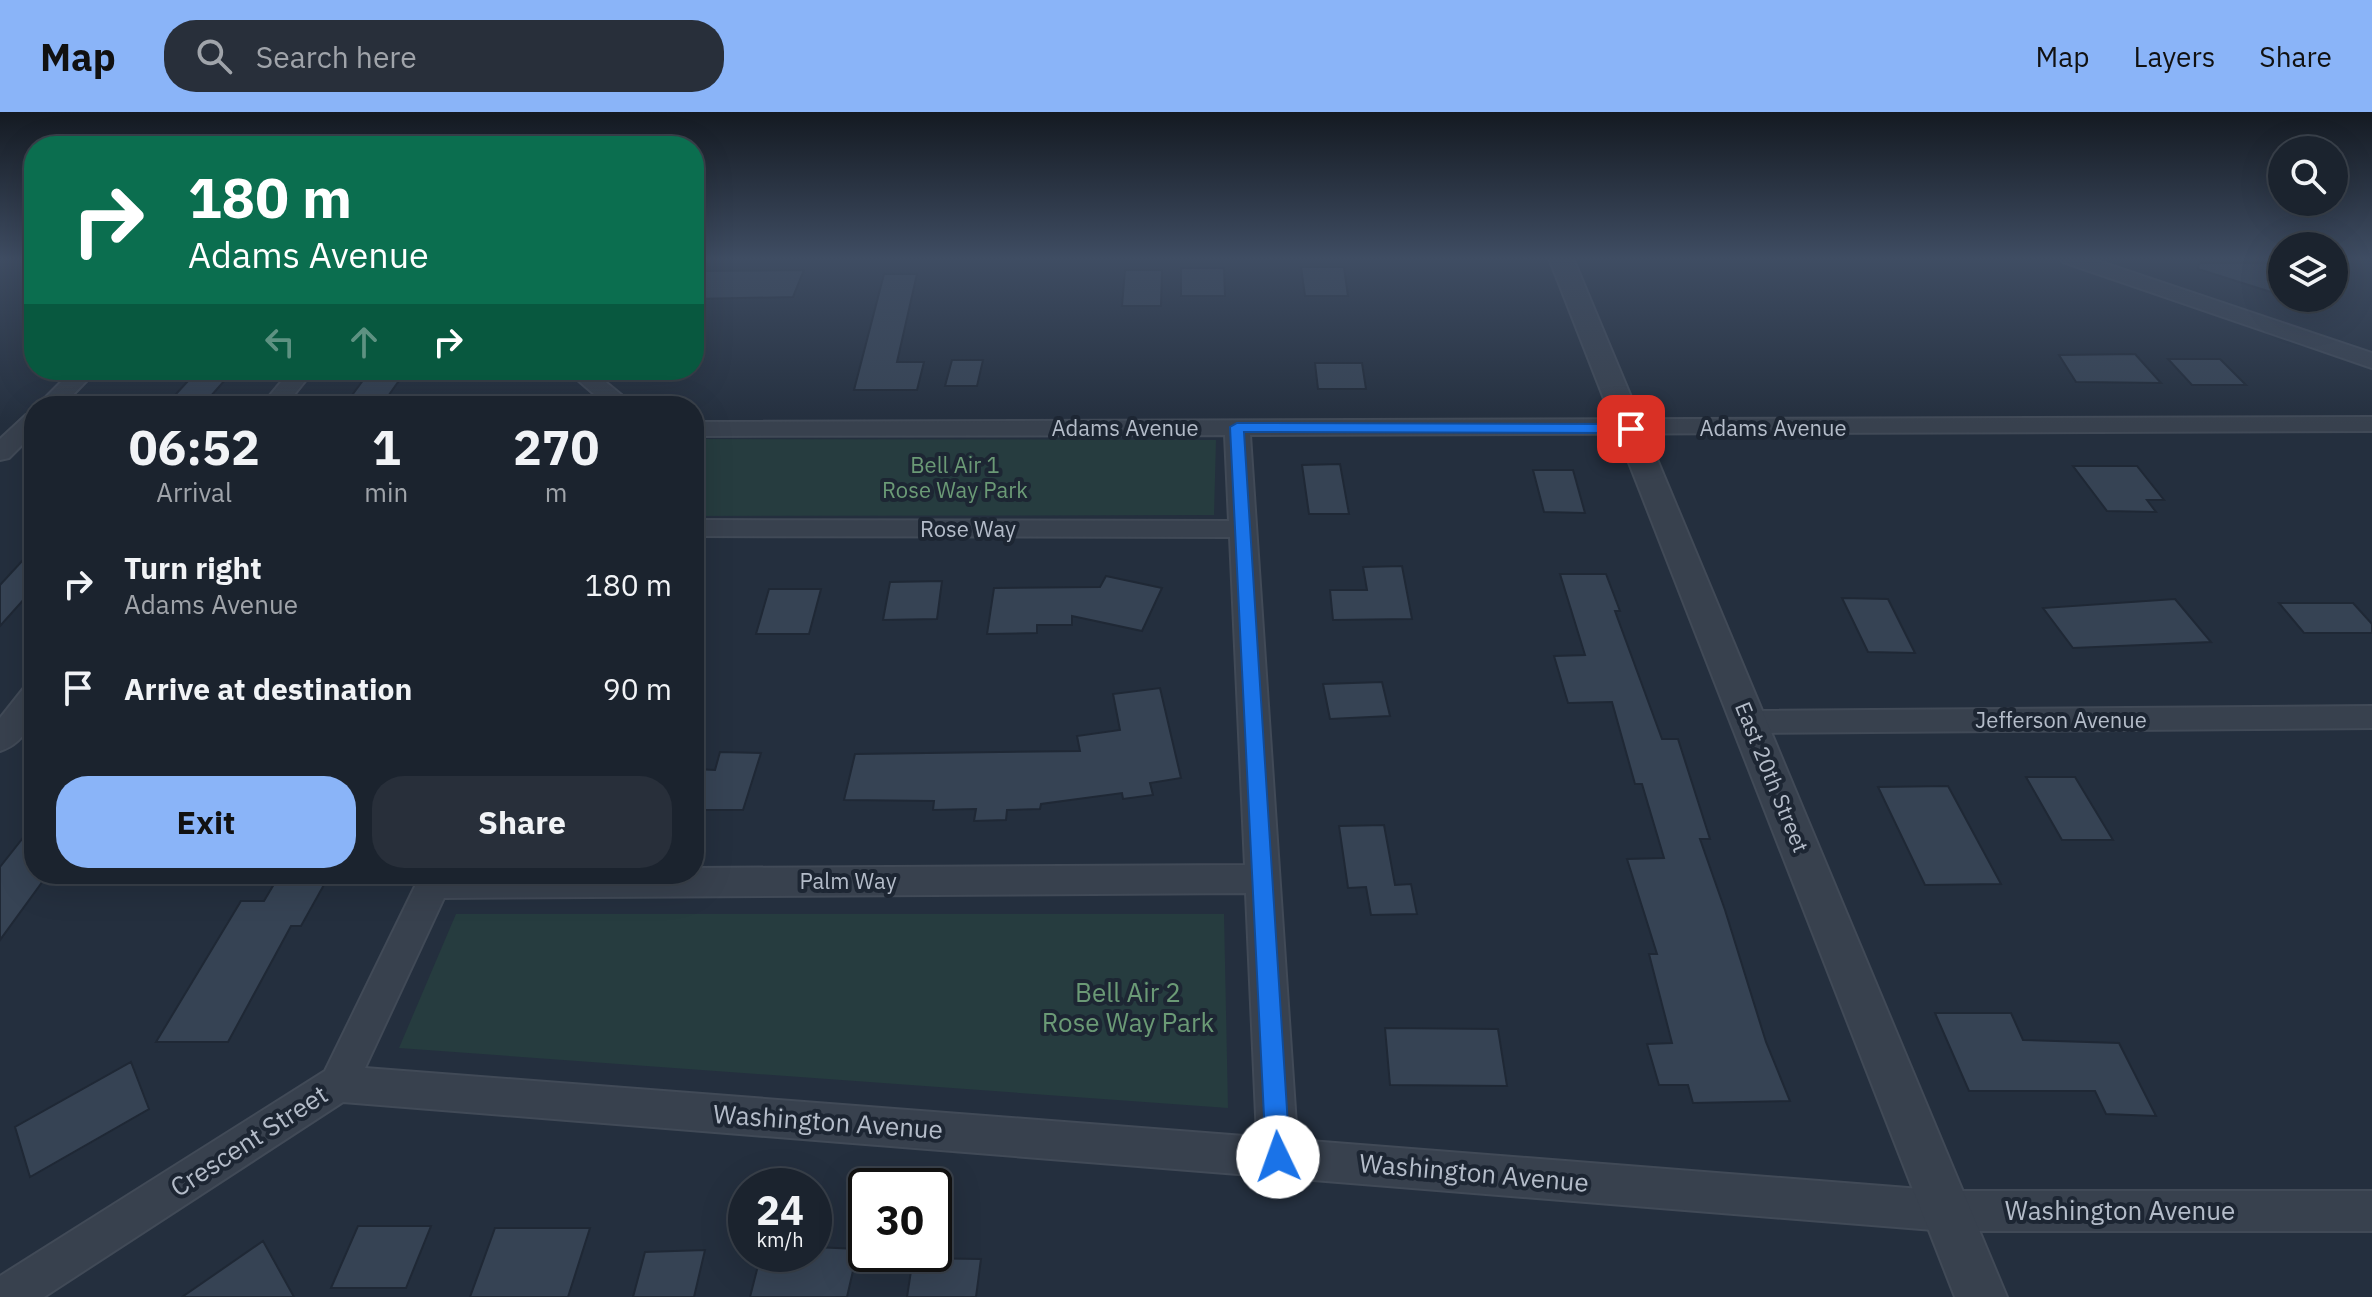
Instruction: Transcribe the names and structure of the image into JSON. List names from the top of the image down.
{
  "streets": {
    "street": [
      "Adams Avenue",
      "Rose Way",
      "Jefferson Avenue",
      "East 20th Street",
      "Palm Way",
      "Washington Avenue",
      "Crescent Street"
    ]
  },
  "crossings": [
    ["Adams Avenue", "East 20th Street"],
    ["Jefferson Avenue", "East 20th Street"],
    ["East 20th Street", "Washington Avenue"],
    ["Washington Avenue", "Crescent Street"]
  ],
  "parks": ["Bell Air 1 Rose Way Park", "Bell Air 2 Rose Way Park"],
  "page": {
    "header": "Map",
    "search": "Search here",
    "nav": ["Map", "Layers", "Share"],
    "turn": ["180 m", "Adams Avenue"],
    "eta": [
      "06:52",
      "Arrival",
      "1",
      "min",
      "270",
      "m"
    ],
    "list": [
      {
        "name": "Turn right",
        "note": "Adams Avenue",
        "value": "180 m"
      },
      {
        "name": "Arrive at destination",
        "value": "90 m"
      }
    ],
    "buttons": ["Exit", "Share"],
    "speed": "24 km/h",
    "limit": "30"
  }
}
